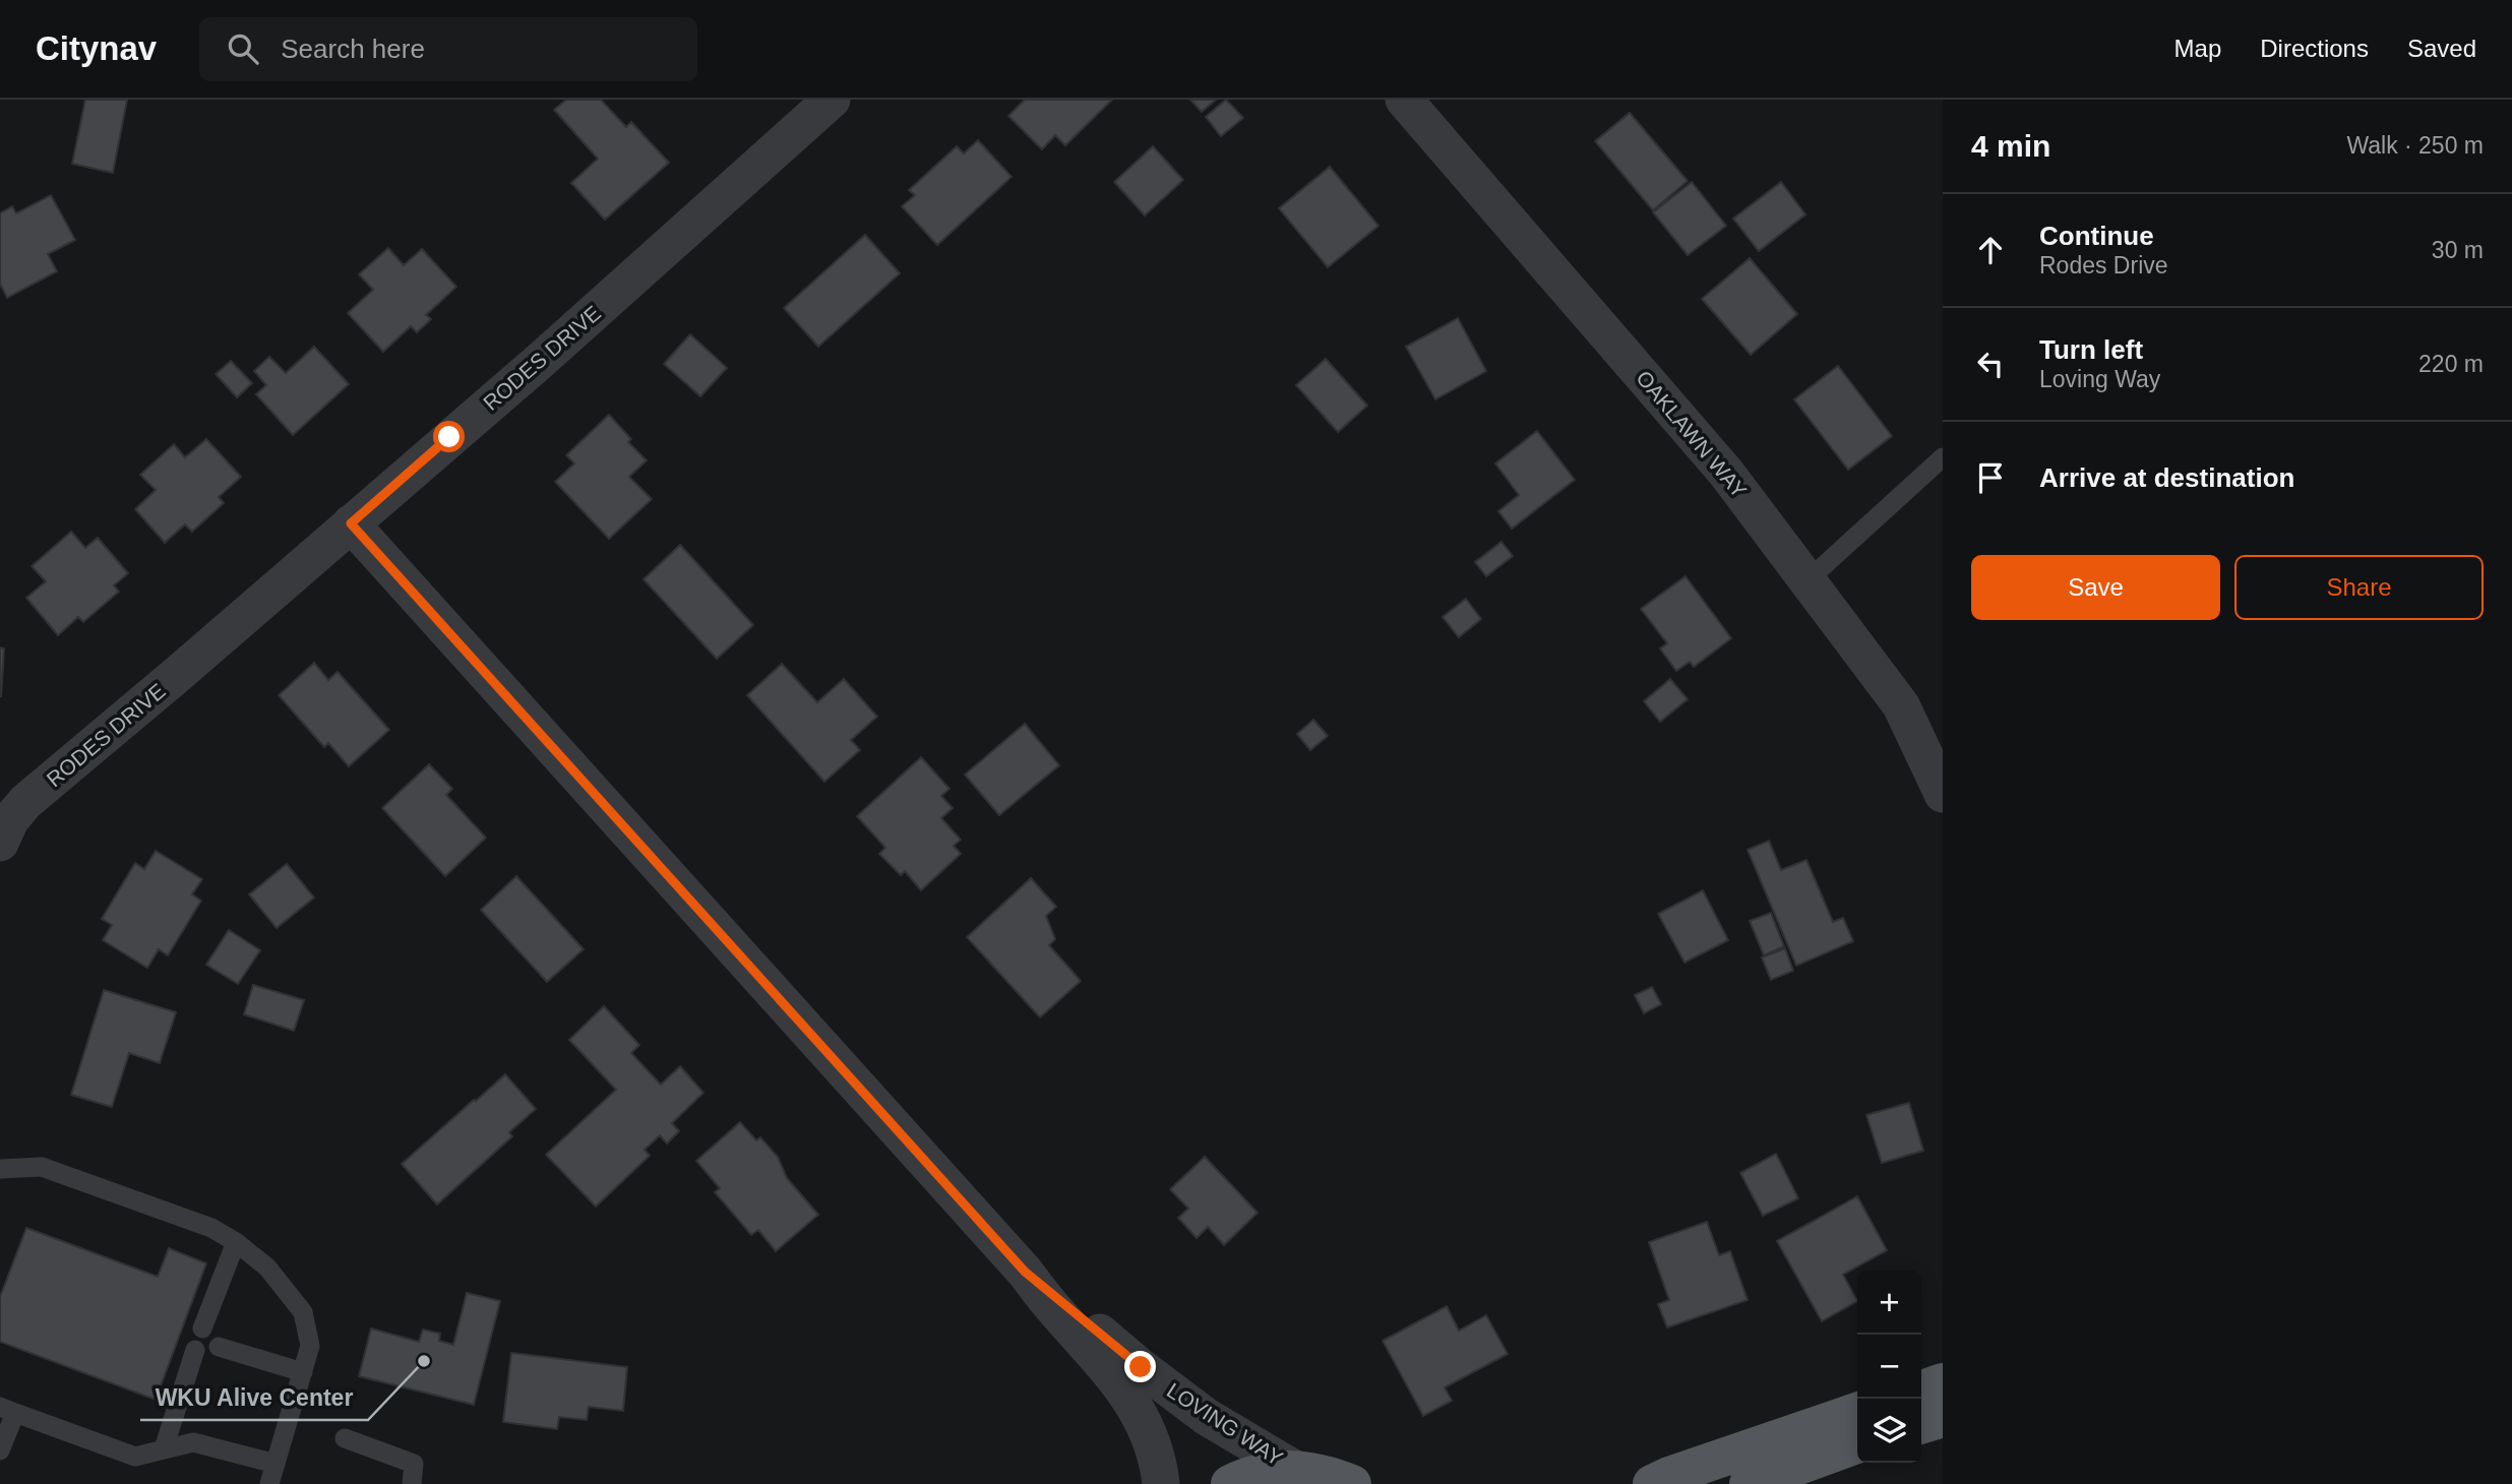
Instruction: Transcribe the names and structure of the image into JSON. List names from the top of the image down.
{
  "streets": {
    "street": ["RODES DRIVE", "OAKLAWN WAY", "LOVING WAY"]
  },
  "crossings": [
    ["RODES DRIVE", "LOVING WAY"]
  ],
  "places": ["WKU Alive Center"],
  "page": {
    "header": "Citynav",
    "search": "Search here",
    "nav": ["Map", "Directions", "Saved"],
    "heading": ["4 min", "Walk · 250 m"],
    "list": [
      ["Continue", "Rodes Drive", "30 m"],
      ["Turn left", "Loving Way", "220 m"],
      "Arrive at destination"
    ],
    "buttons": ["Save", "Share"],
    "map_buttons": ["+", "−"]
  }
}
